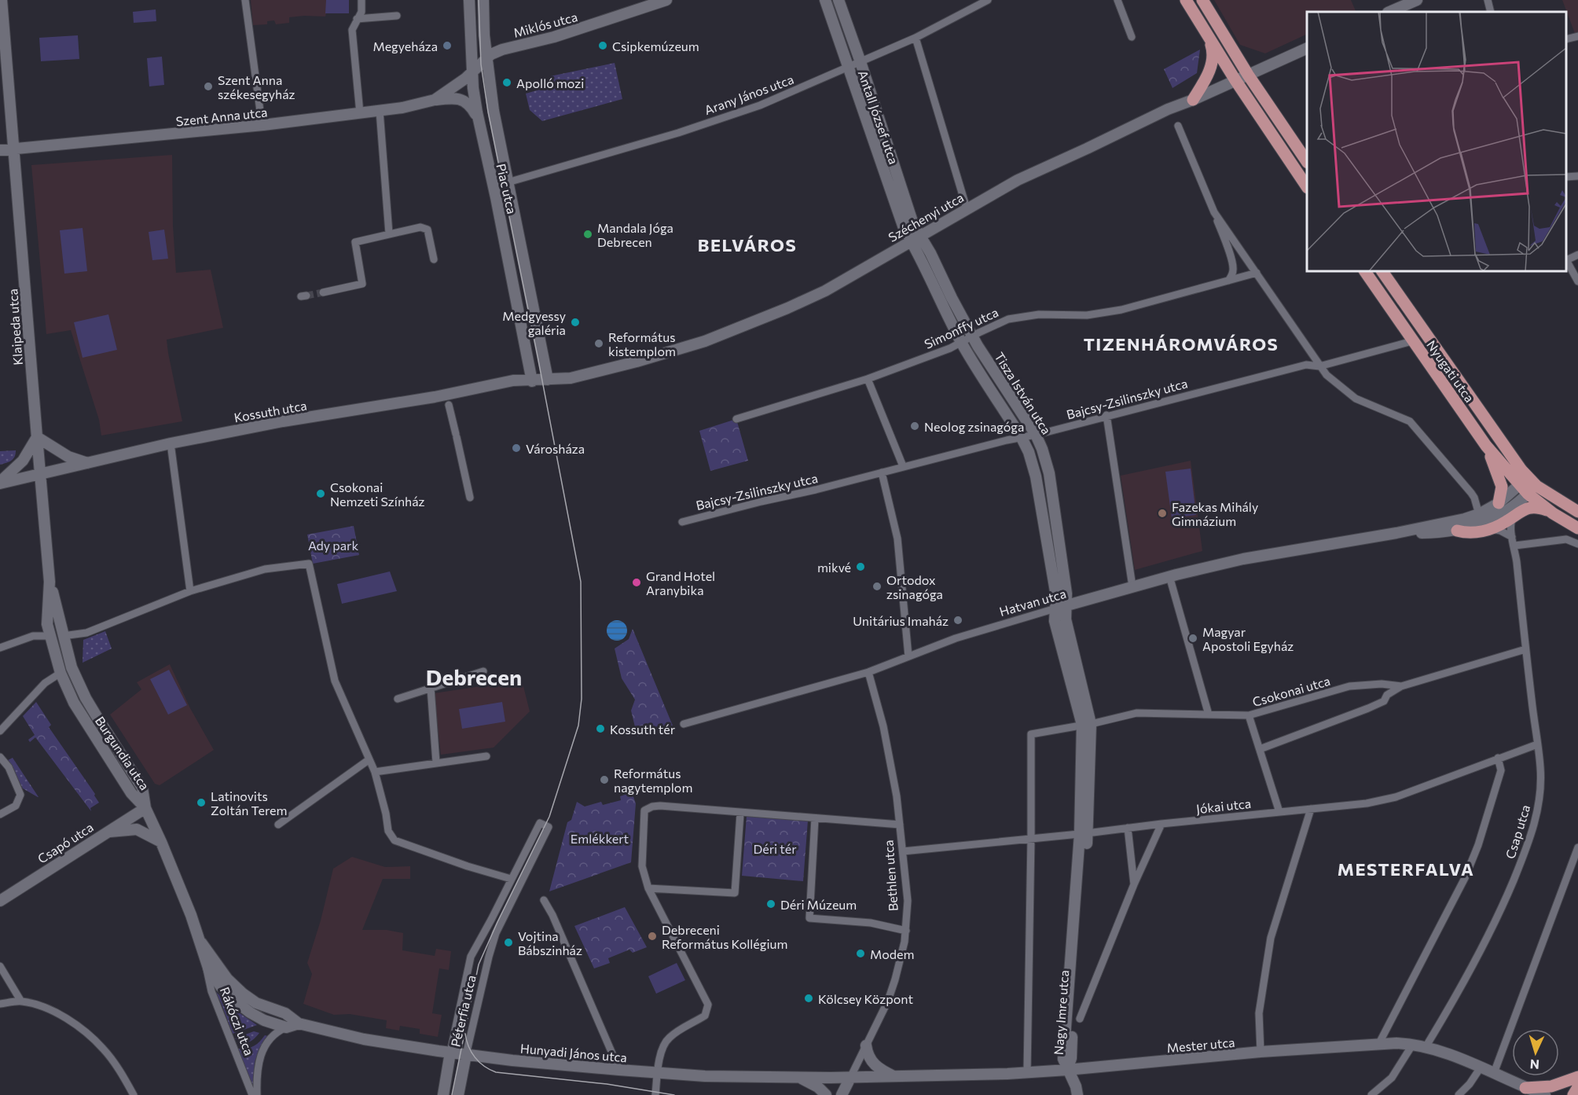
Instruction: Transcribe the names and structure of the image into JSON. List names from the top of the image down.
{
  "streets": {
    "main road": ["Nyugati utca"],
    "street": [
      "Miklós utca",
      "Arany János utca",
      "Szent Anna utca",
      "Antall József utca",
      "Piac utca",
      "Széchenyi utca",
      "Klaipeda utca",
      "Simonffy utca",
      "Tisza István utca",
      "Bajcsy-Zsilinszky utca",
      "Kossuth utca",
      "Hatvan utca",
      "Csokonai utca",
      "Burgundia utca",
      "Jókai utca",
      "Csap utca",
      "Csapó utca",
      "Bethlen utca",
      "Péterfia utca",
      "Nagy Imre utca",
      "Rákóczi utca",
      "Mester utca",
      "Hunyadi János utca"
    ]
  },
  "crossings": [
    ["Miklós utca", "Szent Anna utca"],
    ["Miklós utca", "Piac utca"],
    ["Arany János utca", "Antall József utca"],
    ["Arany János utca", "Piac utca"],
    ["Szent Anna utca", "Piac utca"],
    ["Szent Anna utca", "Klaipeda utca"],
    ["Antall József utca", "Széchenyi utca"],
    ["Antall József utca", "Tisza István utca"],
    ["Piac utca", "Széchenyi utca"],
    ["Piac utca", "Kossuth utca"],
    ["Széchenyi utca", "Tisza István utca"],
    ["Széchenyi utca", "Kossuth utca"],
    ["Klaipeda utca", "Kossuth utca"],
    ["Klaipeda utca", "Burgundia utca"],
    ["Simonffy utca", "Tisza István utca"],
    ["Nyugati utca", "Bajcsy-Zsilinszky utca"],
    ["Nyugati utca", "Hatvan utca"],
    ["Tisza István utca", "Bajcsy-Zsilinszky utca"],
    ["Tisza István utca", "Hatvan utca"],
    ["Tisza István utca", "Nagy Imre utca"],
    ["Kossuth utca", "Burgundia utca"],
    ["Hatvan utca", "Bethlen utca"],
    ["Hatvan utca", "Nagy Imre utca"],
    ["Csokonai utca", "Jókai utca"],
    ["Csokonai utca", "Csap utca"],
    ["Csokonai utca", "Nagy Imre utca"],
    ["Burgundia utca", "Csapó utca"],
    ["Burgundia utca", "Rákóczi utca"],
    ["Jókai utca", "Csap utca"],
    ["Jókai utca", "Bethlen utca"],
    ["Jókai utca", "Nagy Imre utca"],
    ["Csap utca", "Mester utca"],
    ["Csapó utca", "Rákóczi utca"],
    ["Bethlen utca", "Mester utca"],
    ["Bethlen utca", "Hunyadi János utca"],
    ["Péterfia utca", "Hunyadi János utca"],
    ["Nagy Imre utca", "Mester utca"],
    ["Rákóczi utca", "Hunyadi János utca"],
    ["Mester utca", "Hunyadi János utca"]
  ],
  "districts": [
    "BELVÁROS",
    "TIZENHÁROMVÁROS",
    "Debrecen",
    "MESTERFALVA"
  ],
  "parks": ["Ady park", "Emlékkert", "Déri tér"],
  "places": [
    "Megyeháza",
    "Csipkemúzeum",
    "Apolló mozi",
    "Szent Anna székesegyház",
    "Mandala Jóga Debrecen",
    "Medgyessy galéria",
    "Református kistemplom",
    "Neolog zsinagóga",
    "Városháza",
    "Csokonai Nemzeti Színház",
    "Fazekas Mihály Gimnázium",
    "mikvé",
    "Grand Hotel Aranybika",
    "Ortodox zsinagóga",
    "Unitárius Imaház",
    "Magyar Apostoli Egyház",
    "Kossuth tér",
    "Református nagytemplom",
    "Latinovits Zoltán Terem",
    "Déri Múzeum",
    "Debreceni Református Kollégium",
    "Vojtina Bábszinház",
    "Modem",
    "Kölcsey Központ"
  ],
  "north": "bottom"
}
